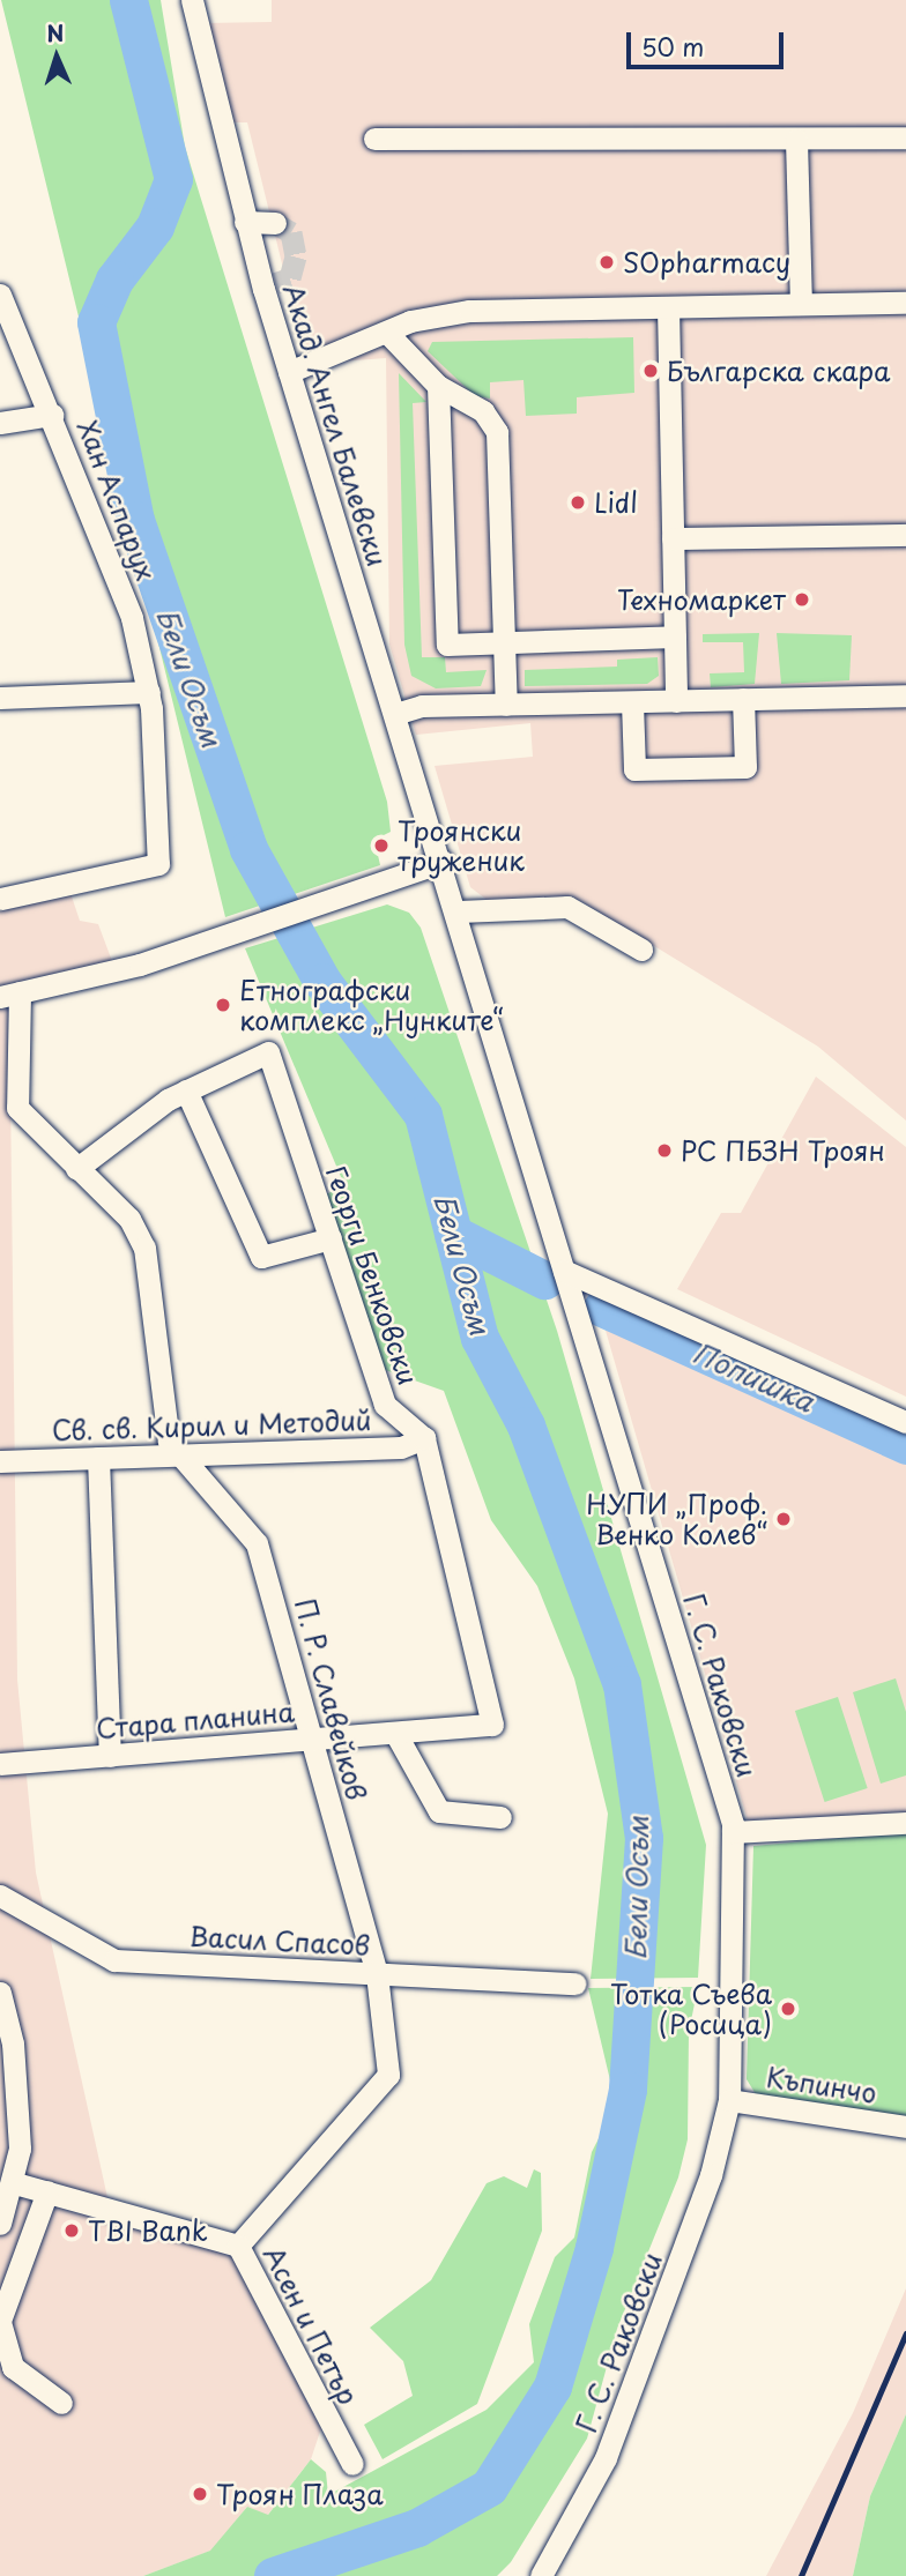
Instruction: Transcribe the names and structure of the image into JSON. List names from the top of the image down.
{
  "streets": {
    "street": [
      "Акад. Ангел Балевски",
      "Хан Аспарух",
      "Георги Бенковски",
      "Св. св. Кирил и Методий",
      "Г. С. Раковски",
      "П. Р. Славейков",
      "Стара планина",
      "Васил Спасов",
      "Къпинчо",
      "Асен и Петър"
    ]
  },
  "crossings": [
    ["Акад. Ангел Балевски", "Г. С. Раковски"],
    ["Георги Бенковски", "Св. св. Кирил и Методий"],
    ["Георги Бенковски", "П. Р. Славейков"],
    ["Георги Бенковски", "Стара планина"],
    ["Св. св. Кирил и Методий", "П. Р. Славейков"],
    ["Св. св. Кирил и Методий", "Стара планина"],
    ["Г. С. Раковски", "Къпинчо"],
    ["П. Р. Славейков", "Стара планина"],
    ["П. Р. Славейков", "Васил Спасов"],
    ["П. Р. Славейков", "Асен и Петър"]
  ],
  "water": ["Бели Осъм", "Попишка"],
  "places": [
    "SOpharmacy",
    "Българска скара",
    "Lidl",
    "Техномаркет",
    "Троянски труженик",
    "Етнографски комплекс „Нунките“",
    "РС ПБЗН Троян",
    "НУПИ „Проф. Венко Колев“",
    "Тотка Съева (Росица)",
    "TBI Bank",
    "Троян Плаза"
  ],
  "scale_bar": "50 m",
  "north": "top"
}
